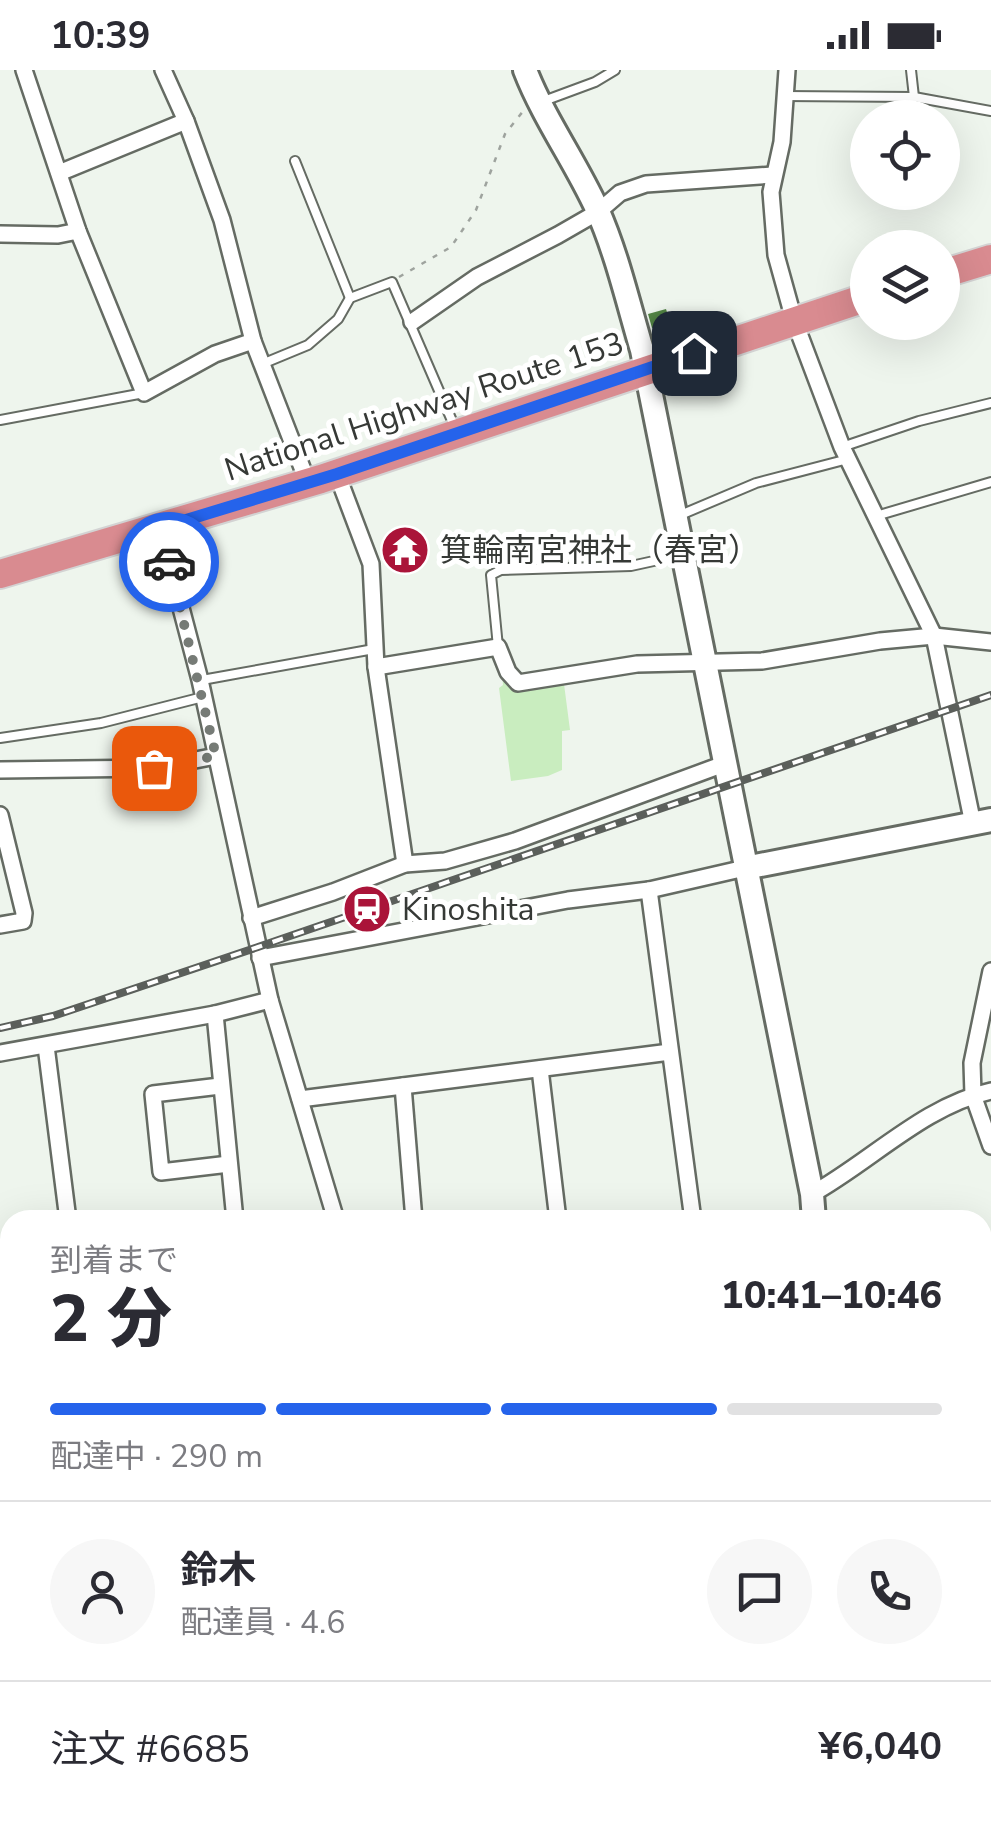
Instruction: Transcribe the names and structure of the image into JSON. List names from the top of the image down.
{
  "streets": {
    "highway": ["National Highway Route 153"]
  },
  "places": {
    "temple": ["箕輪南宮神社（春宮）"],
    "station": ["Kinoshita"]
  },
  "page": {
    "status": "10:39",
    "heading": ["2 分", "到着まで", "10:41–10:46"],
    "panel": [
      "鈴木",
      "配達員 · 4.6",
      "注文 #6685",
      "¥6,040"
    ],
    "bar": "配達中 · 290 m"
  }
}
